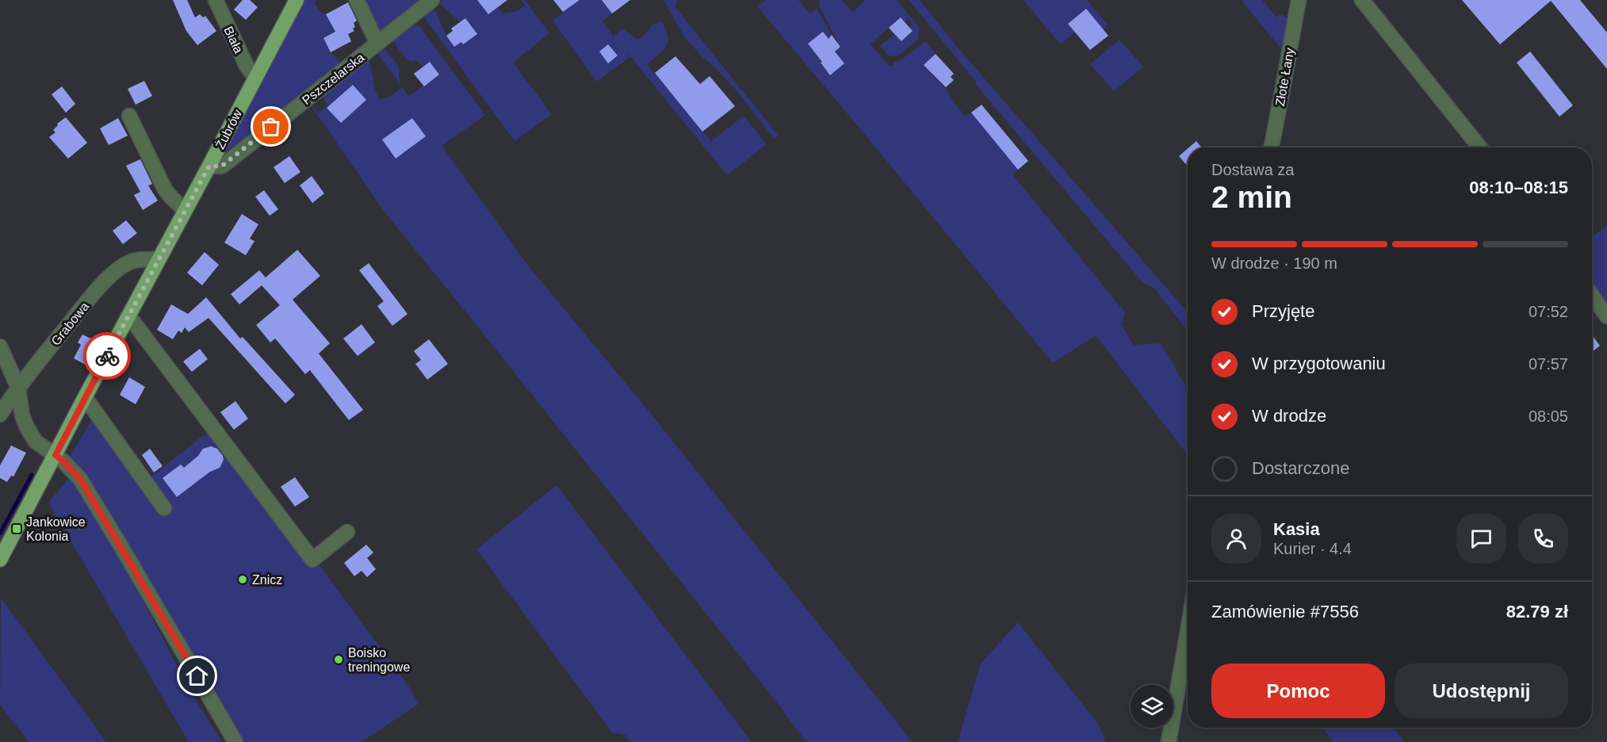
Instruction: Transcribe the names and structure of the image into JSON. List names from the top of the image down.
{
  "streets": {
    "main road": ["Żubrów"],
    "street": [
      "Biała",
      "Złote Łany",
      "Pszczelarska",
      "Grabowa"
    ]
  },
  "crossings": [
    ["Biała", "Żubrów"],
    ["Pszczelarska", "Żubrów"],
    ["Żubrów", "Grabowa"]
  ],
  "places": {
    "transit": ["Jankowice Kolonia"],
    "other": ["Znicz", "Boisko treningowe"]
  },
  "page": {
    "heading": ["2 min", "Dostawa za", "08:10–08:15"],
    "panel": [
      "Kasia",
      "Kurier · 4.4",
      "Zamówienie #7556",
      "82.79 zł"
    ],
    "bar": "W drodze · 190 m",
    "list": [
      ["Przyjęte", "07:52"],
      ["W przygotowaniu", "07:57"],
      ["W drodze", "08:05"],
      "Dostarczone"
    ],
    "buttons": ["Pomoc", "Udostępnij"]
  }
}
